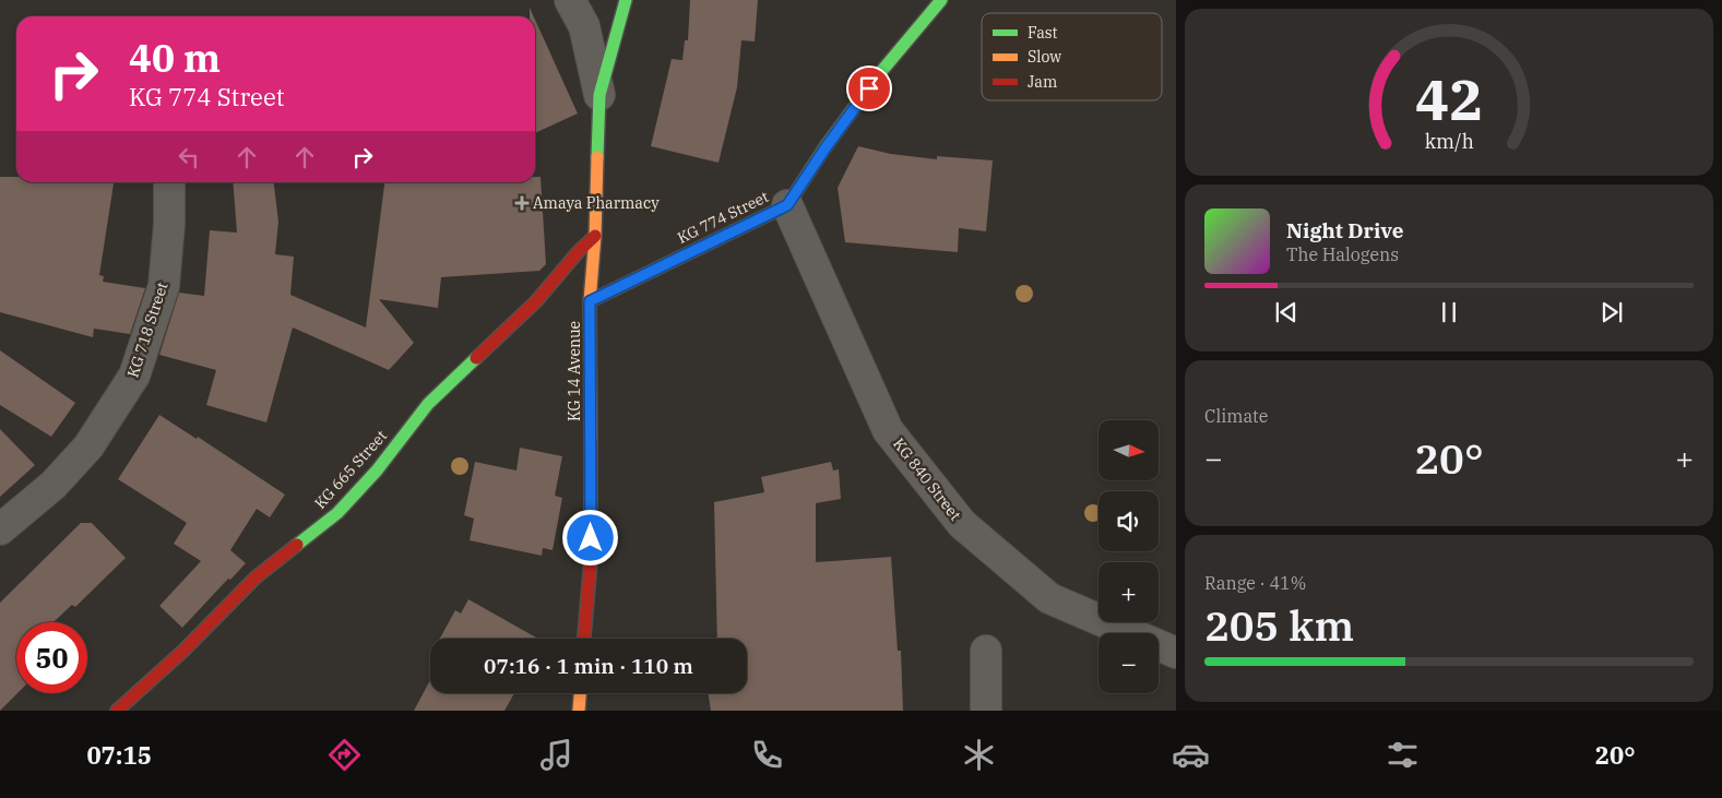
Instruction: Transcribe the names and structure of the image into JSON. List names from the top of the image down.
{
  "streets": {
    "street": [
      "KG 774 Street",
      "KG 718 Street",
      "KG 14 Avenue",
      "KG 665 Street",
      "KG 840 Street"
    ]
  },
  "crossings": [
    ["KG 774 Street", "KG 14 Avenue"],
    ["KG 774 Street", "KG 840 Street"],
    ["KG 14 Avenue", "KG 665 Street"]
  ],
  "places": {
    "health": ["Amaya Pharmacy"]
  },
  "legend": ["Fast", "Slow", "Jam"],
  "north": "right",
  "page": {
    "turn": ["40 m", "KG 774 Street"],
    "song": ["Night Drive", "The Halogens"],
    "tile": [
      "Climate",
      ["Range · 41%", "205 km"]
    ],
    "map_buttons": ["+", "−"],
    "heat": ["−", "20°", "+"],
    "limit": "50",
    "trip": "07:16 · 1 min · 110 m",
    "tabs": ["07:15", "20°"],
    "gauge": ["42", "km/h"]
  }
}
